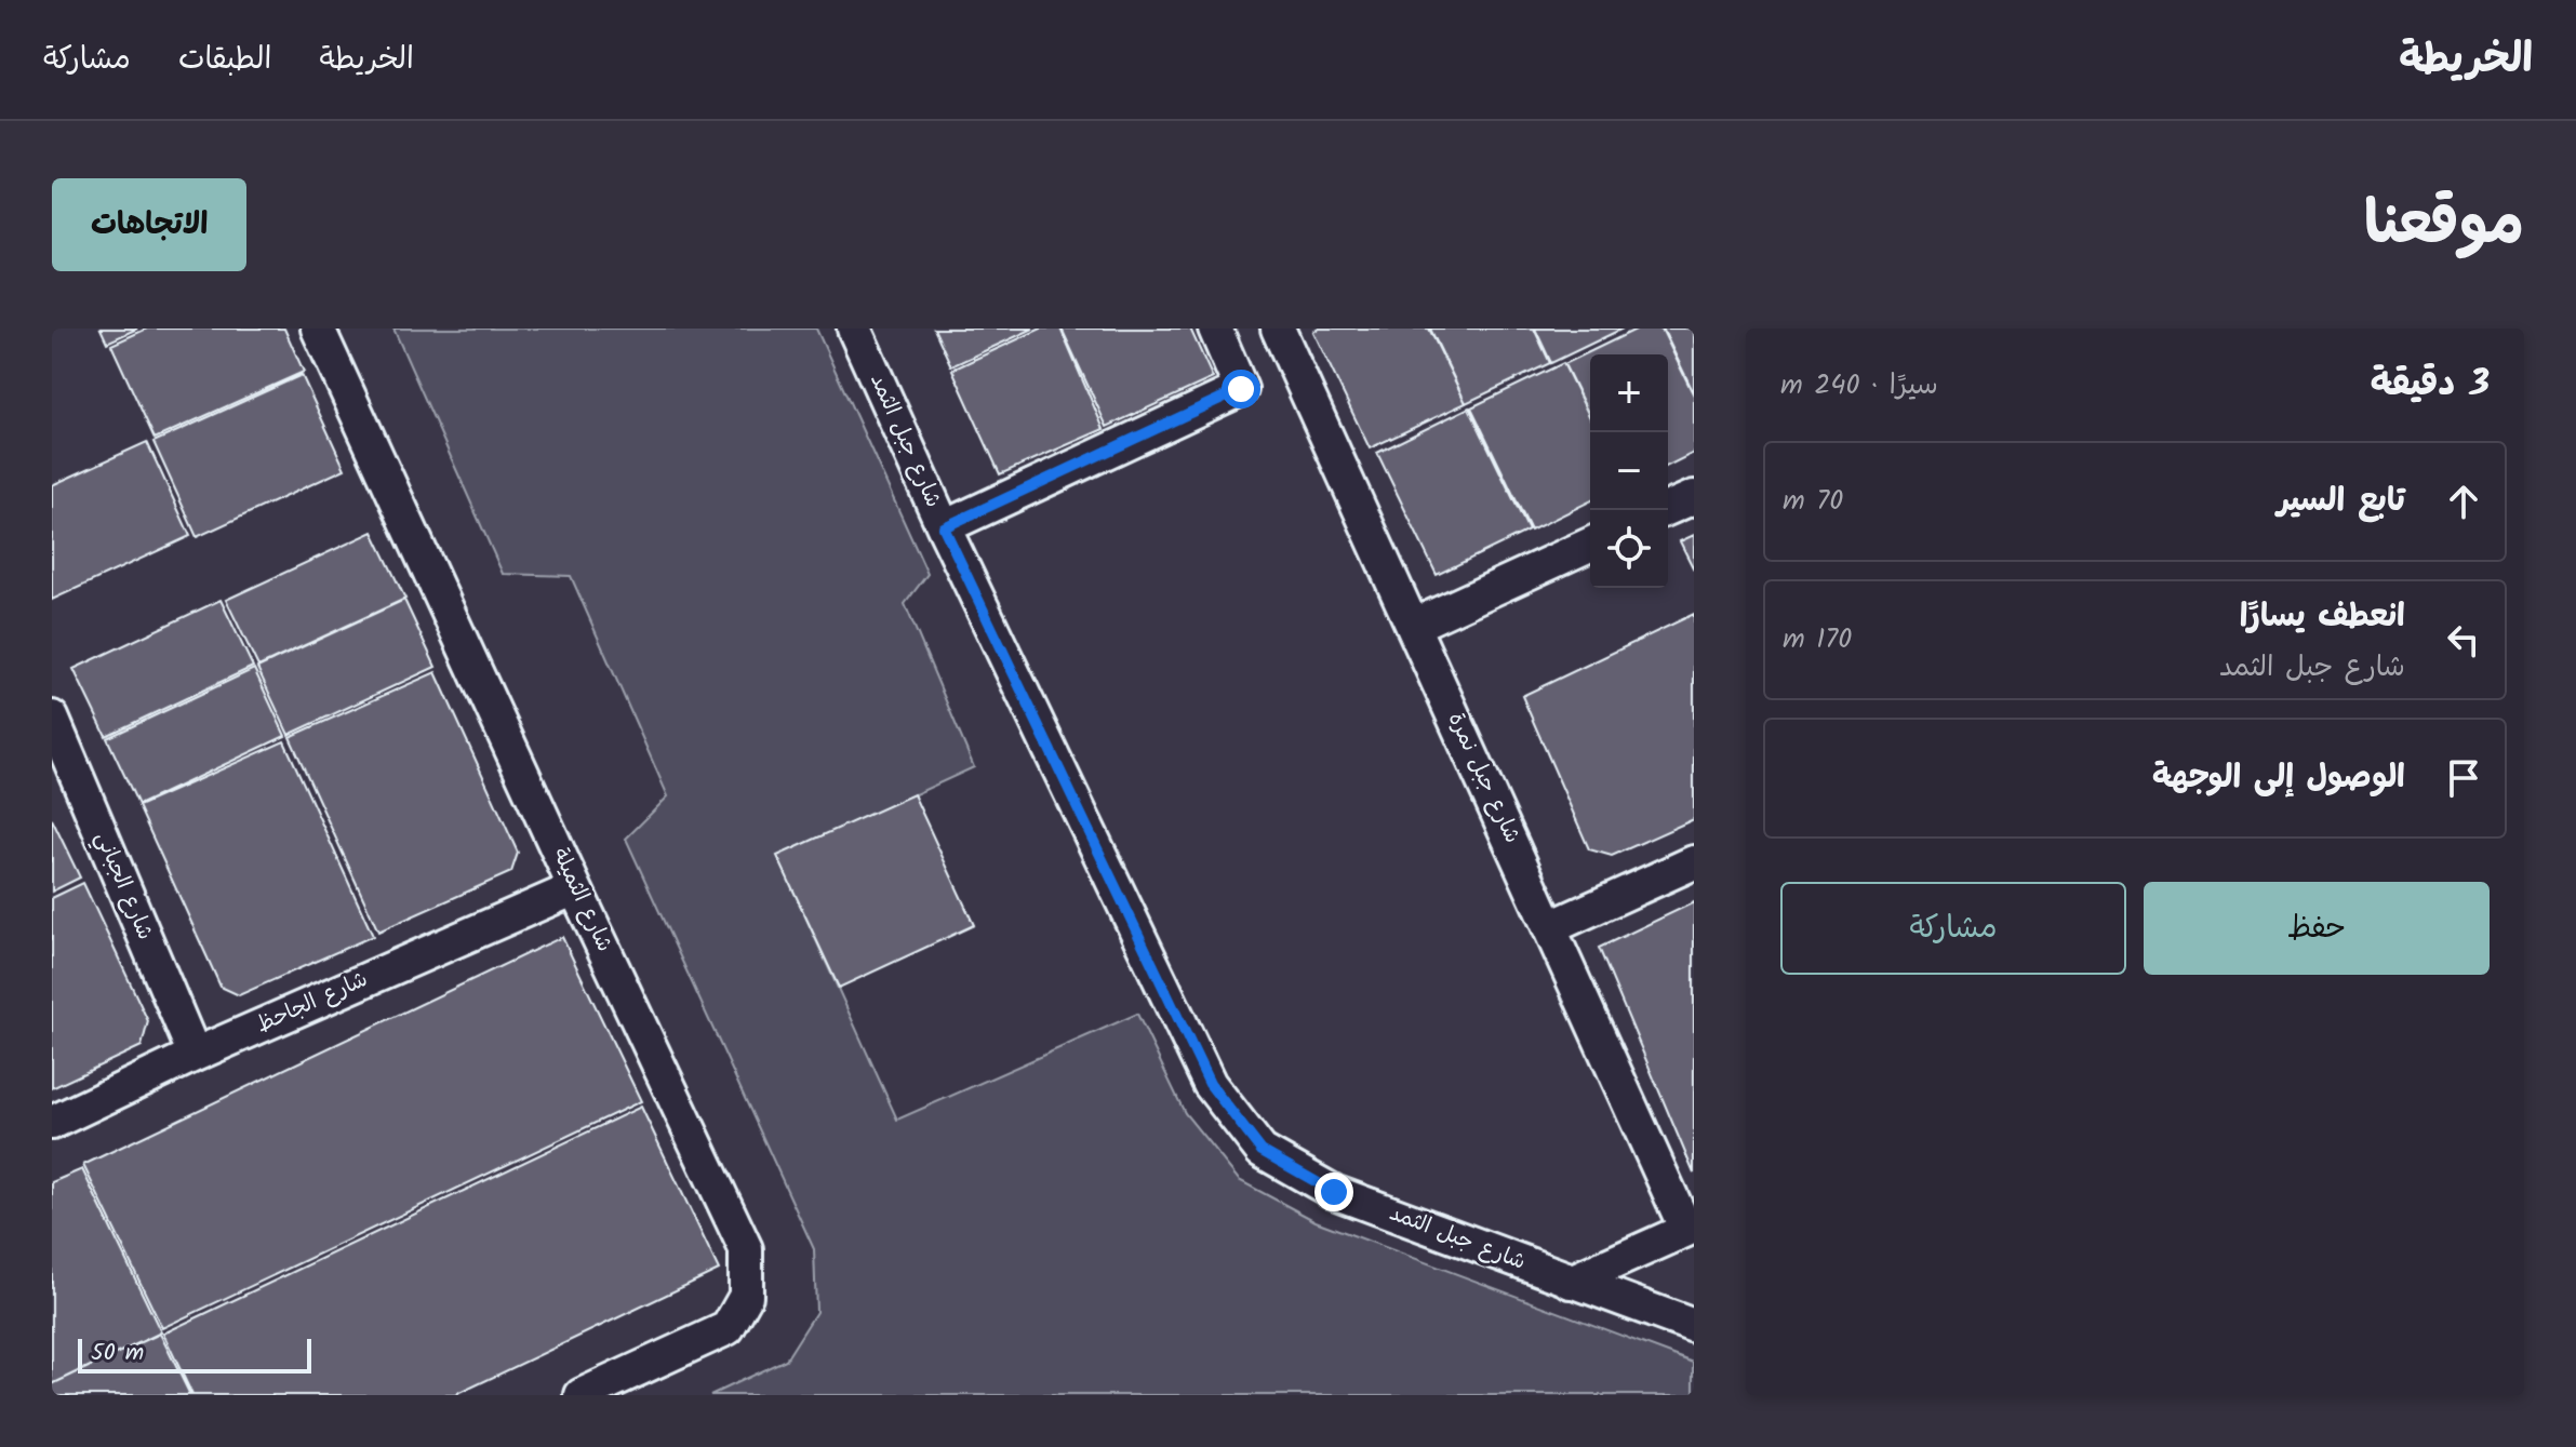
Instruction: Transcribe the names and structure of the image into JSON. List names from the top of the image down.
{
  "streets": {
    "street": [
      "شارع جبل الثمد",
      "شارع جبل نمرة",
      "شارع الجباني",
      "شارع الثميلة",
      "شارع الجاحظ"
    ]
  },
  "crossings": [
    ["شارع الجباني", "شارع الجاحظ"],
    ["شارع الثميلة", "شارع الجاحظ"]
  ],
  "scale_bar": "50 m",
  "page": {
    "header": "الخريطة",
    "nav": ["الخريطة", "الطبقات", "مشاركة"],
    "title": "موقعنا",
    "buttons": [
      "الاتجاهات",
      ["حفظ", "مشاركة"]
    ],
    "heading": ["3 دقيقة", "سيرًا · 240 m"],
    "map_buttons": ["+", "−"],
    "list": [
      ["تابع السير", "70 m"],
      ["انعطف يسارًا", "شارع جبل الثمد", "170 m"],
      "الوصول إلى الوجهة"
    ],
    "scale": "50 m"
  }
}
